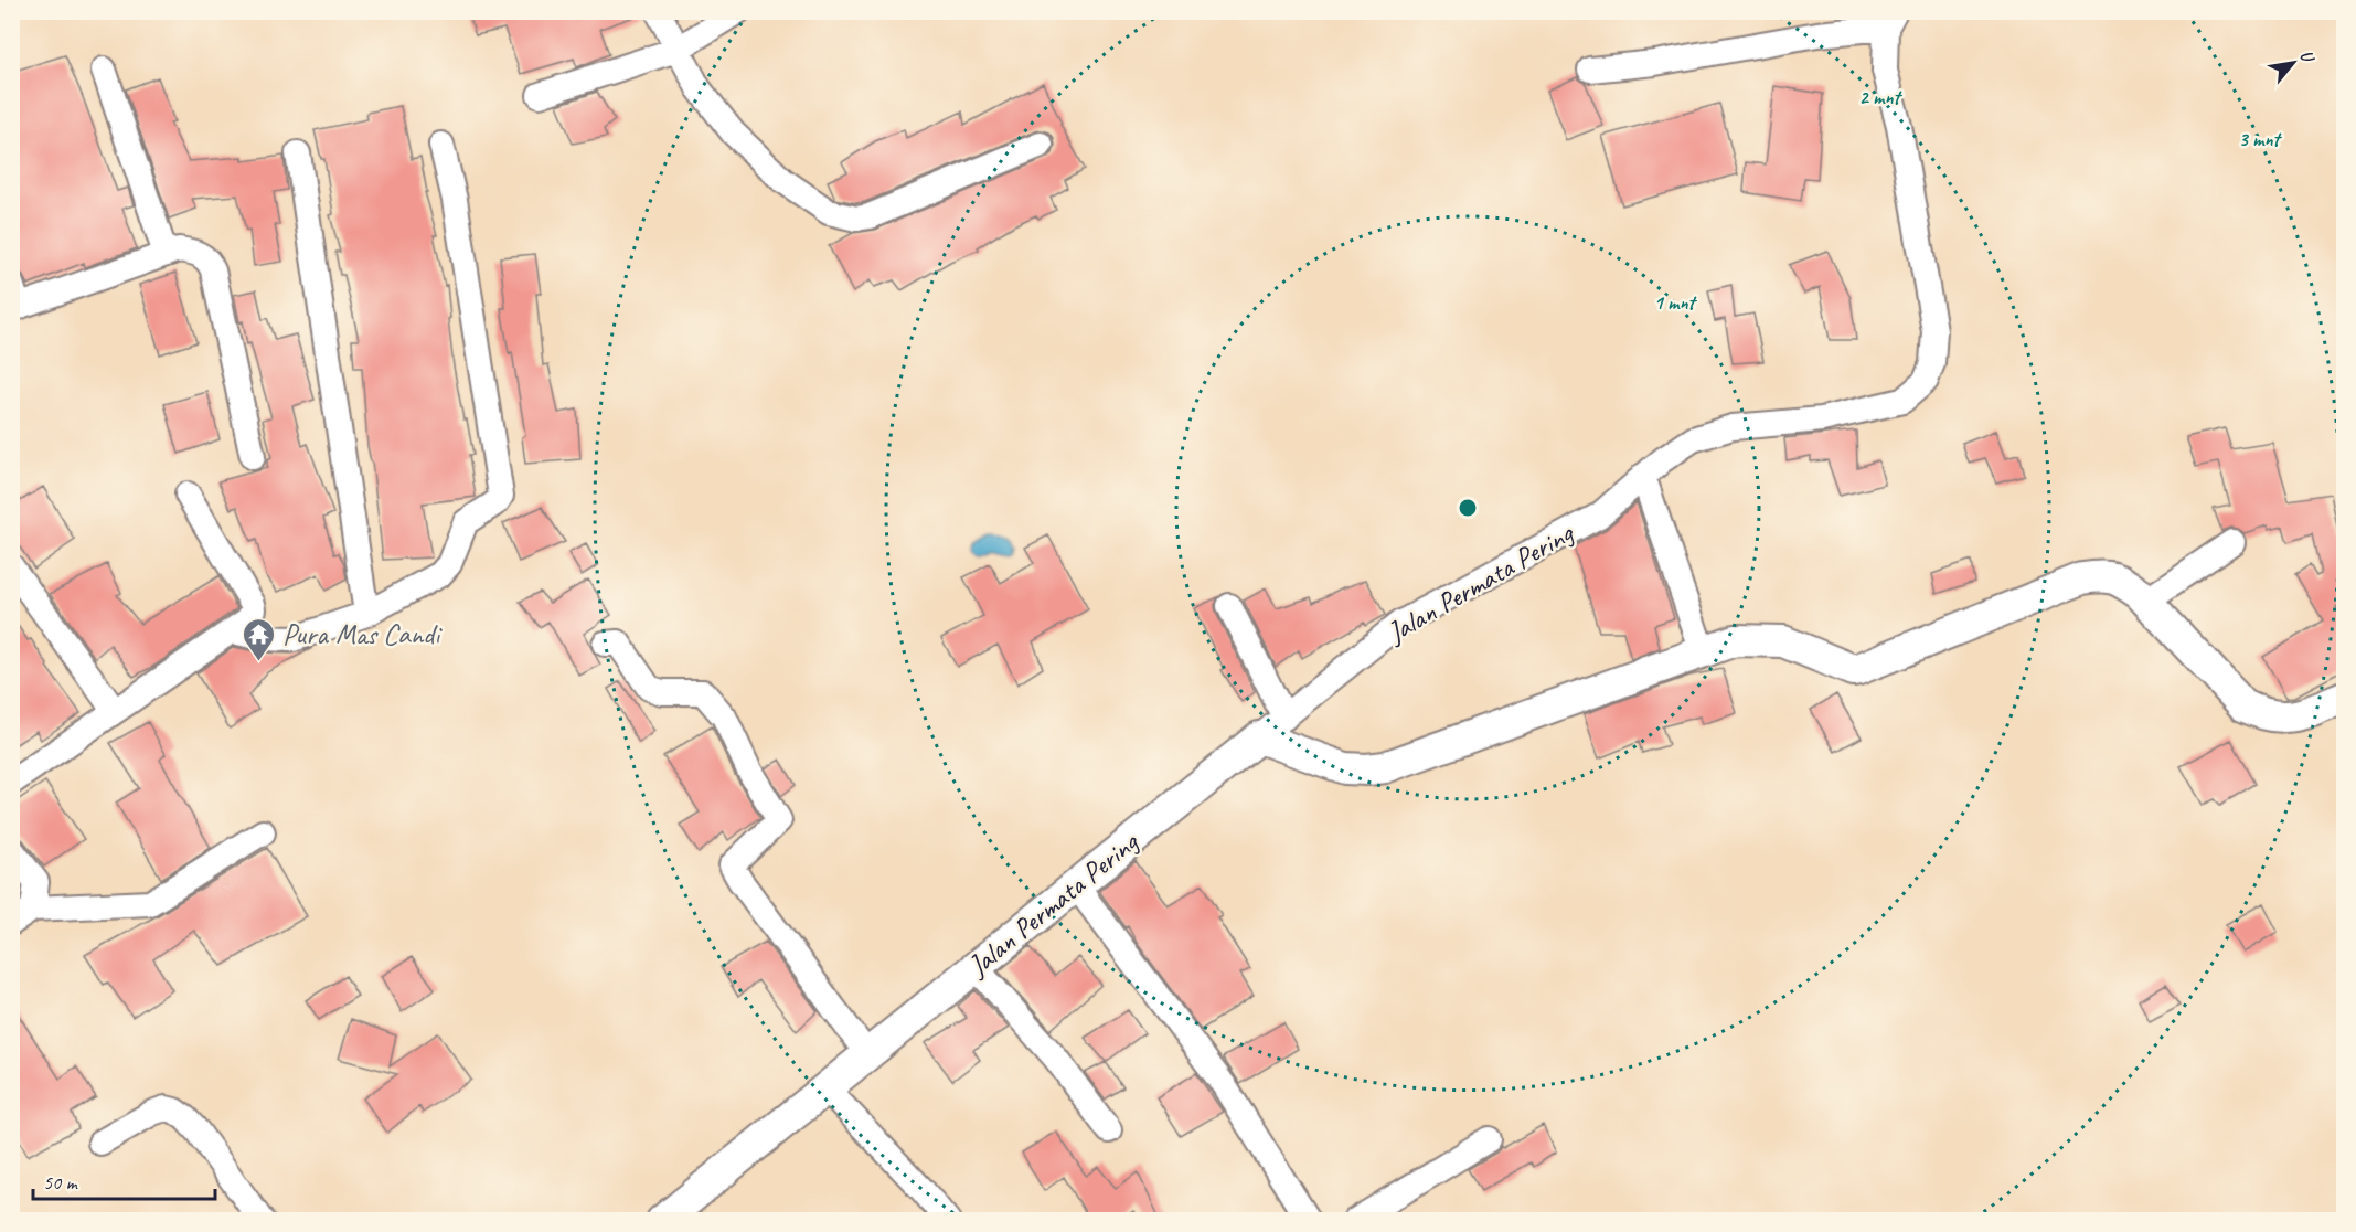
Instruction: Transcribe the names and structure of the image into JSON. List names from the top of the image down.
{
  "streets": {
    "street": ["Jalan Permata Pering"]
  },
  "places": {
    "temple": ["Pura Mas Candi"]
  },
  "scale_bar": "50 m",
  "north": "top right",
  "rings": ["2 mnt", "3 mnt", "1 mnt"]
}
